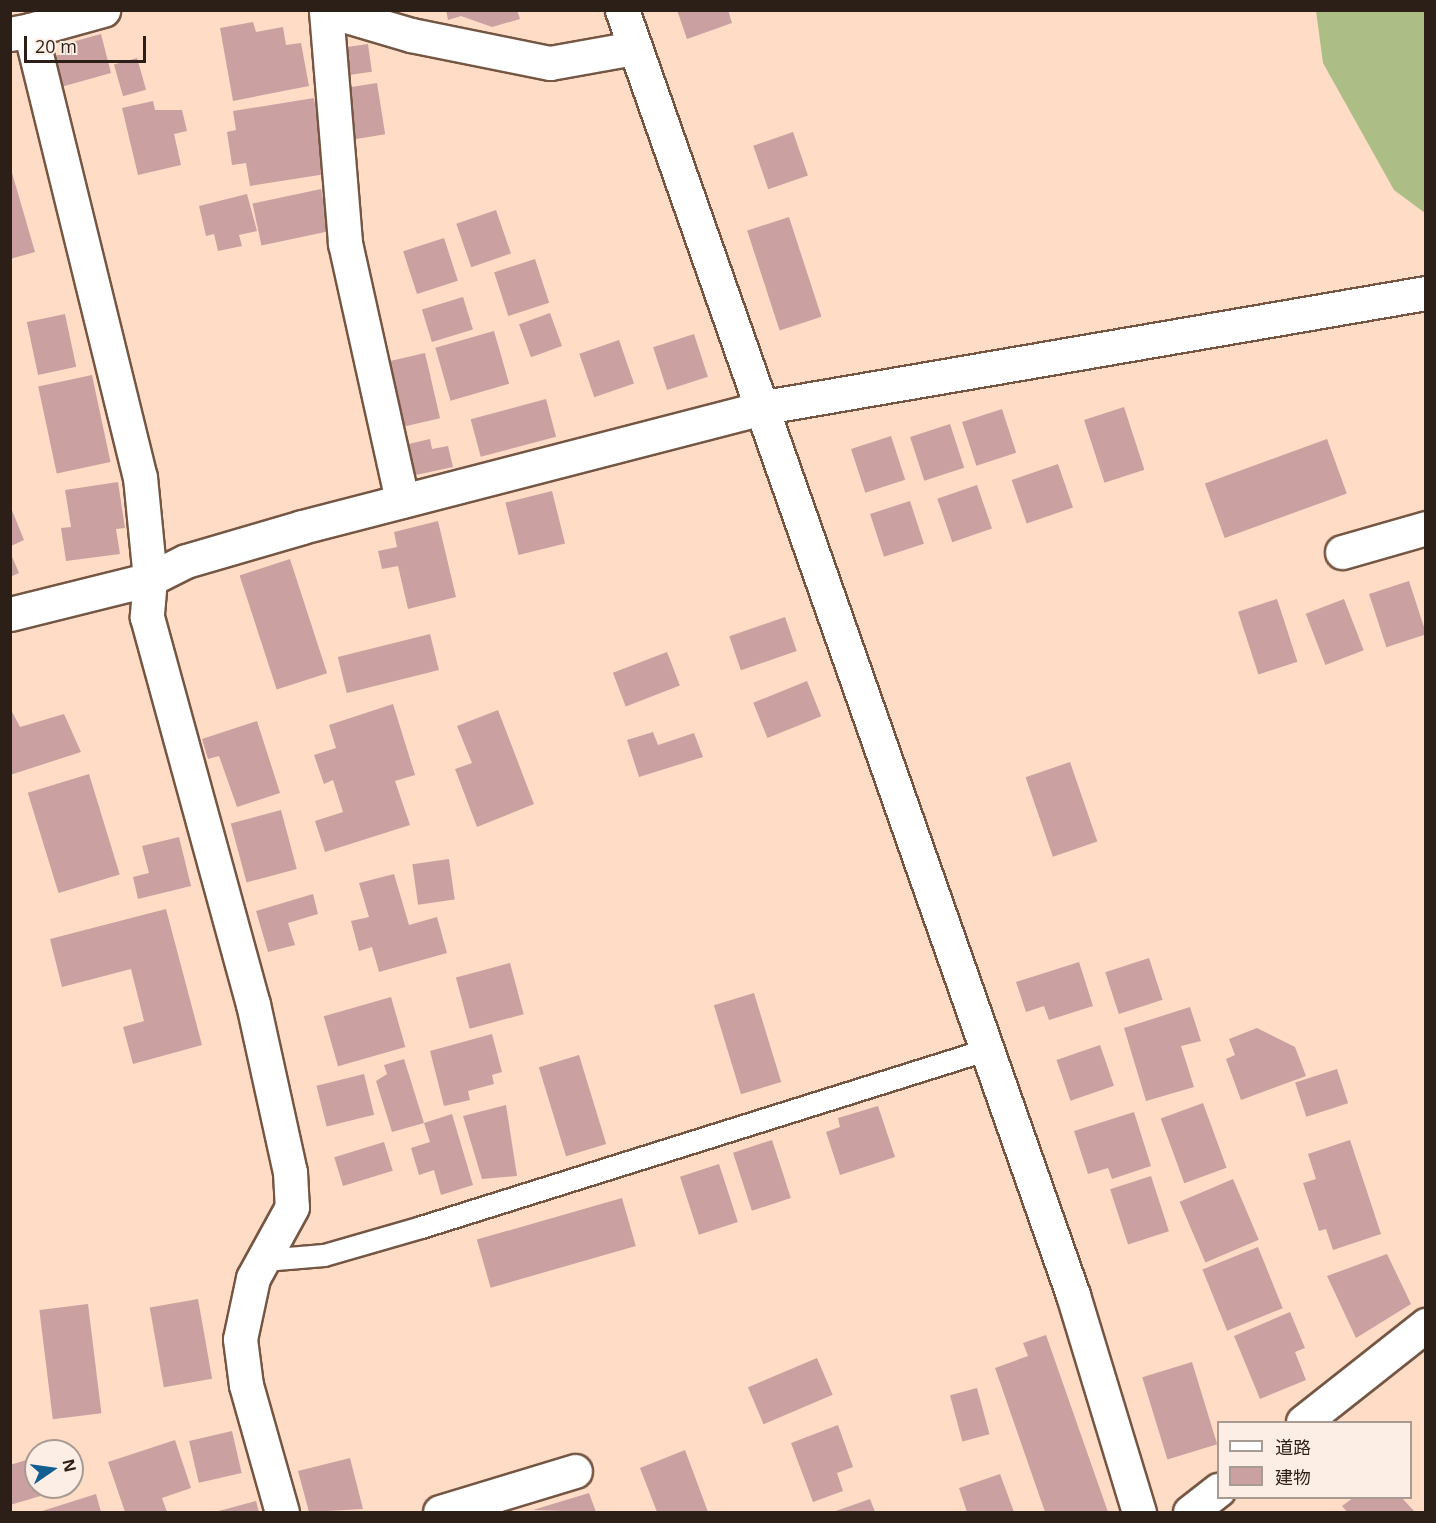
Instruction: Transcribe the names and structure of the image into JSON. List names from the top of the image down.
{
  "legend": ["道路", "建物"],
  "scale_bar": "20 m",
  "north": "right"
}
